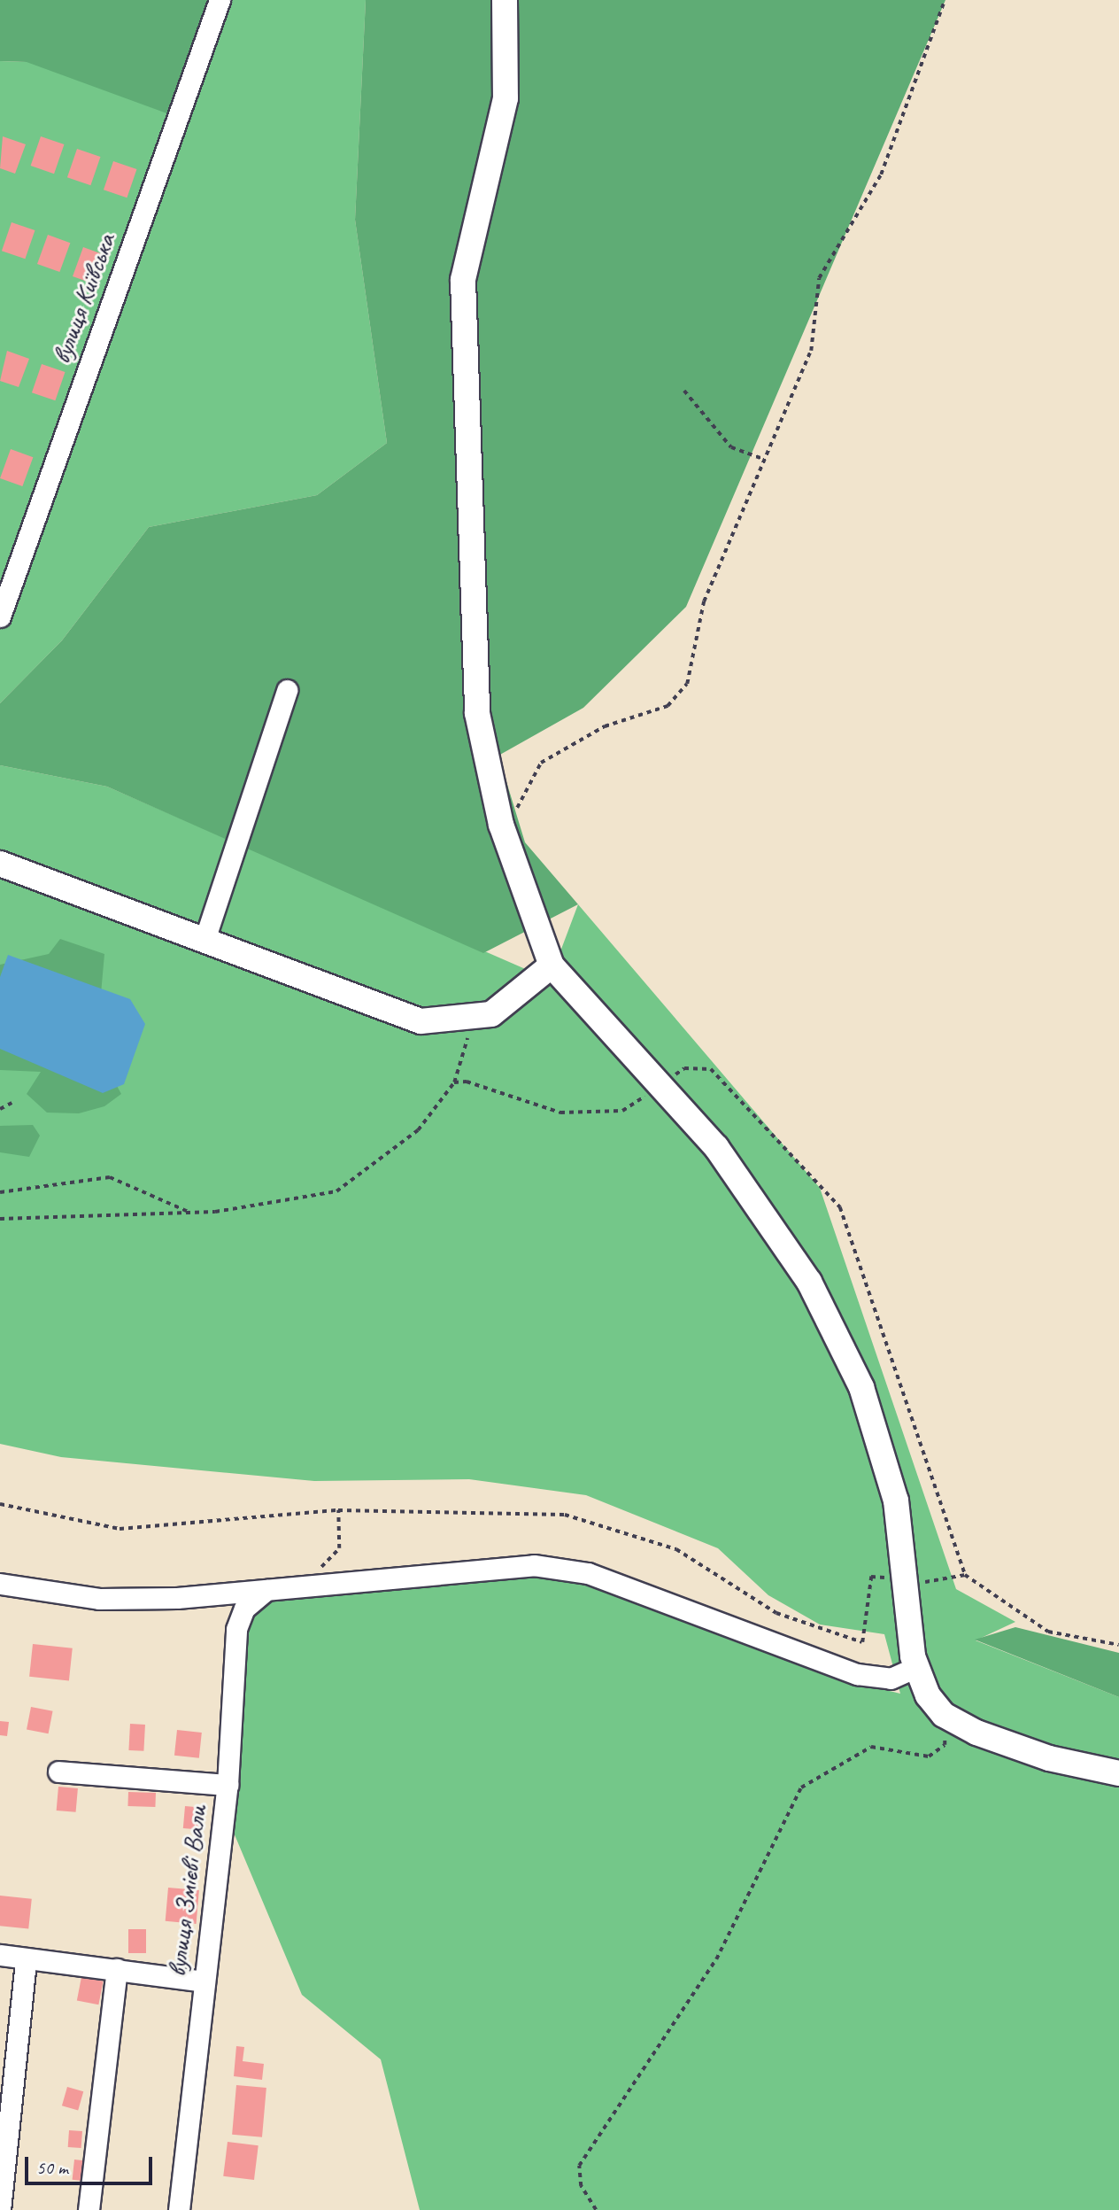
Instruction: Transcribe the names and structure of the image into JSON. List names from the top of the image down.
{
  "streets": {
    "street": ["вулиця Київська", "вулиця Змієві Вали"]
  },
  "scale_bar": "50 m"
}
